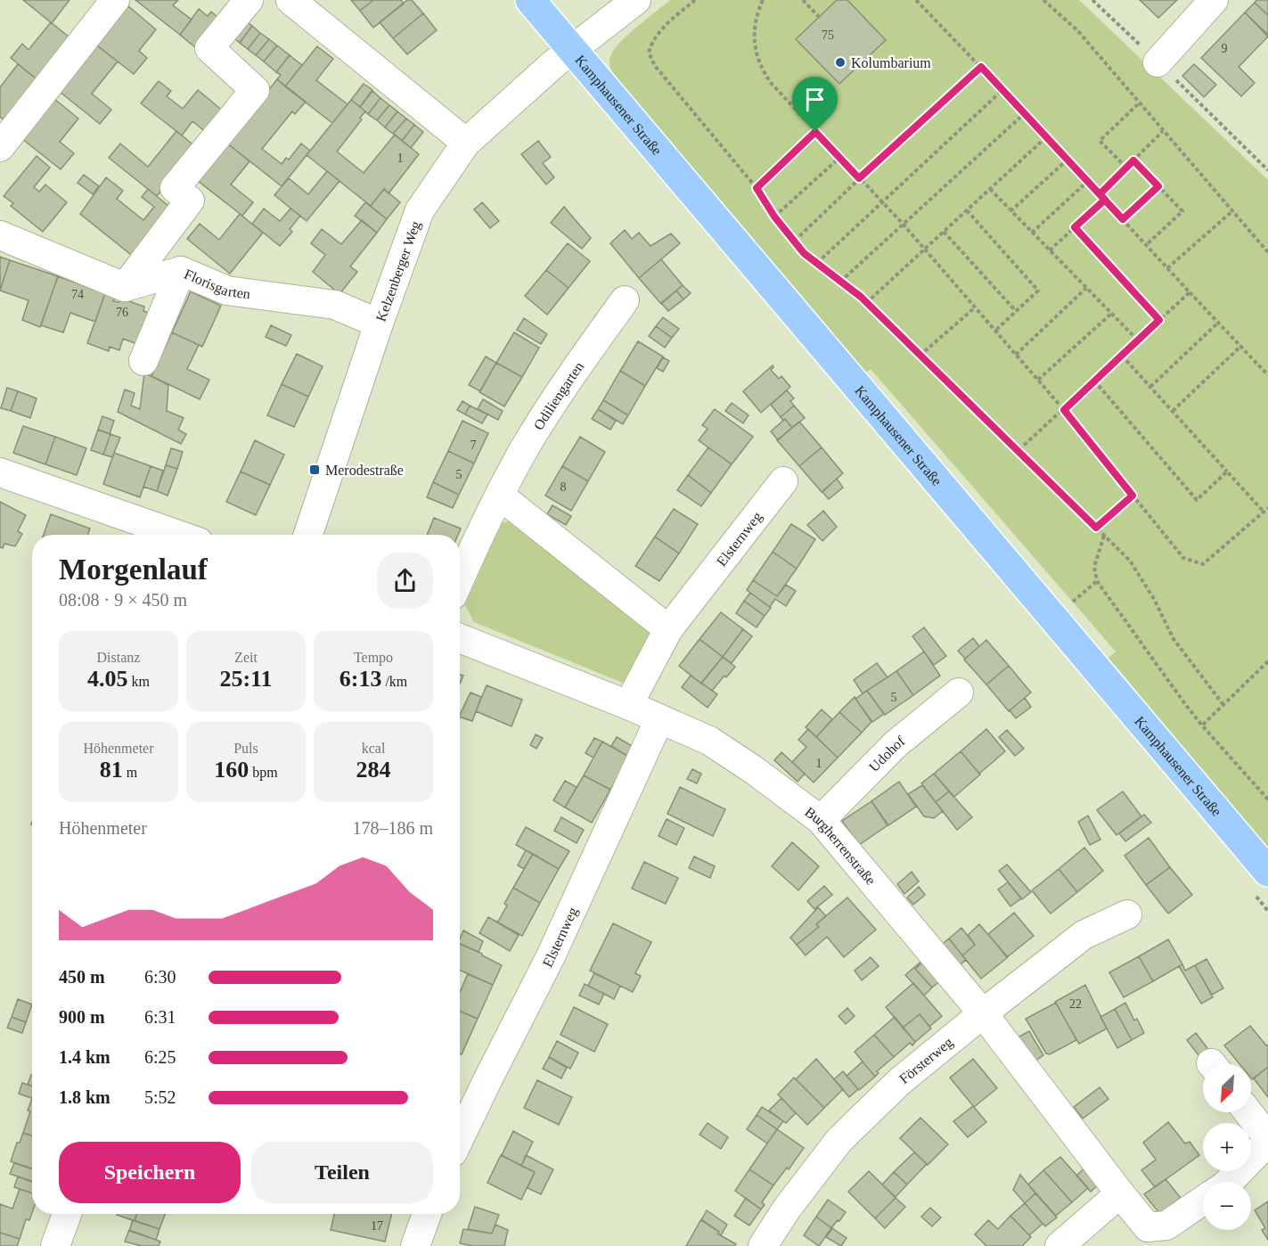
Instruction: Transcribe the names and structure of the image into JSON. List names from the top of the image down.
{
  "streets": {
    "main road": ["Kamphausener Straße"],
    "street": [
      "Kelzenberger Weg",
      "Florisgarten",
      "Odiliengarten",
      "Elsternweg",
      "Udohof",
      "Burgherrenstraße",
      "Försterweg"
    ]
  },
  "crossings": [
    ["Kamphausener Straße", "Kelzenberger Weg"],
    ["Kelzenberger Weg", "Florisgarten"],
    ["Elsternweg", "Burgherrenstraße"],
    ["Udohof", "Burgherrenstraße"],
    ["Burgherrenstraße", "Försterweg"]
  ],
  "places": {
    "other": ["Kolumbarium"],
    "transit": ["Merodestraße"]
  },
  "house_numbers": [
    "75",
    "9",
    "1",
    "74",
    "76",
    "7",
    "5",
    "8",
    "5",
    "1",
    "22",
    "17"
  ],
  "north": "bottom left",
  "page": {
    "heading": ["Morgenlauf", "08:08 · 9 × 450 m"],
    "stats": [
      ["Distanz", "4.05 km"],
      ["Zeit", "25:11"],
      ["Tempo", "6:13 /km"],
      ["Höhenmeter", "81 m"],
      ["Puls", "160 bpm"],
      ["kcal", "284"]
    ],
    "chart": ["Höhenmeter", "178–186 m"],
    "list": [
      {
        "name": "450 m",
        "note": "6:30"
      },
      {
        "name": "900 m",
        "note": "6:31"
      },
      {
        "name": "1.4 km",
        "note": "6:25"
      },
      {
        "name": "1.8 km",
        "note": "5:52"
      }
    ],
    "map_buttons": ["+", "−"],
    "buttons": ["Speichern", "Teilen"]
  }
}
